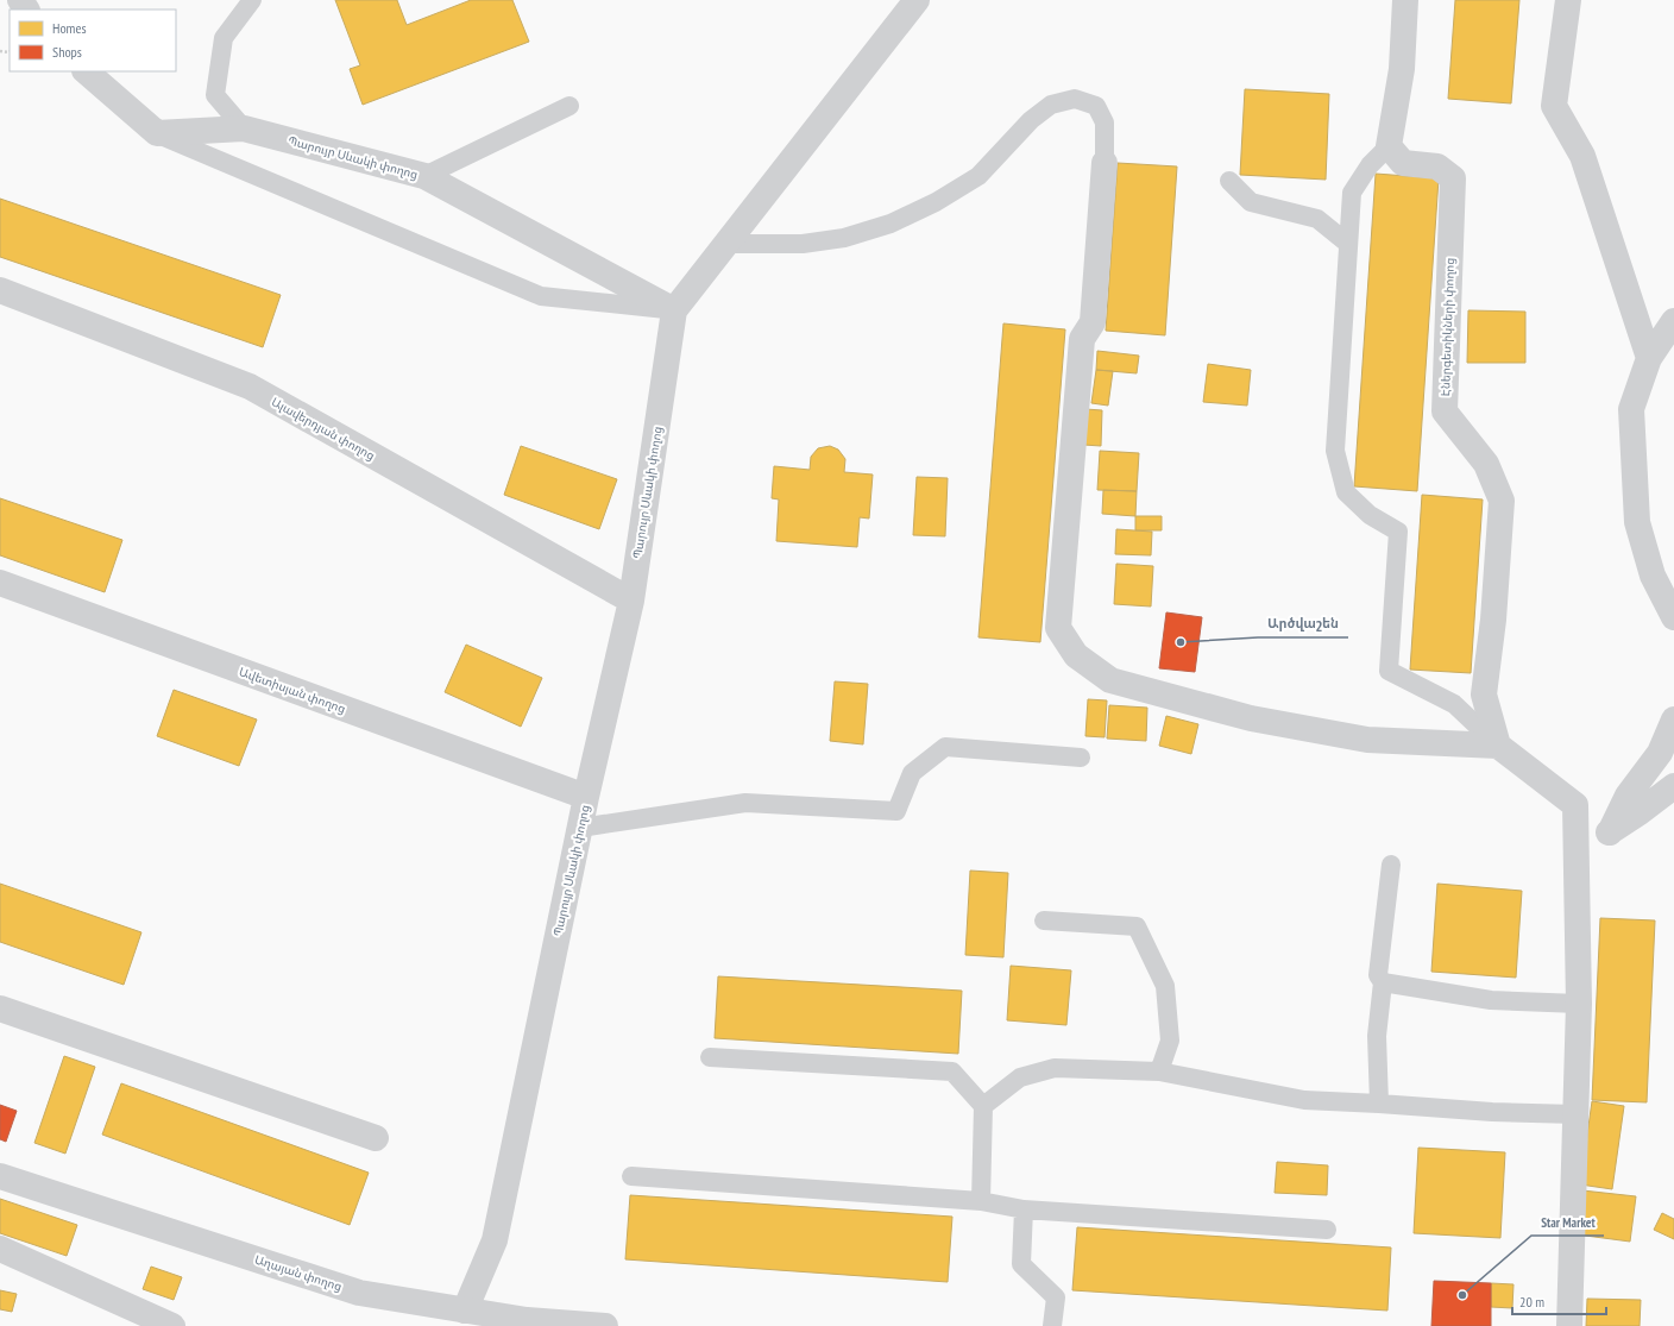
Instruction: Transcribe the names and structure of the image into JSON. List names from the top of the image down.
{
  "streets": {
    "street": [
      "Պարույր Սևակի փողոց",
      "Էներգետիկների փողոց",
      "Ալավերդյան փողոց",
      "Ավետիսյան փողոց",
      "Աղայան փողոց"
    ]
  },
  "crossings": [
    ["Պարույր Սևակի փողոց", "Ալավերդյան փողոց"],
    ["Պարույր Սևակի փողոց", "Ավետիսյան փողոց"],
    ["Պարույր Սևակի փողոց", "Աղայան փողոց"]
  ],
  "places": ["Արծվաշեն", "Star Market"],
  "legend": ["Homes", "Shops"],
  "scale_bar": "20 m"
}
